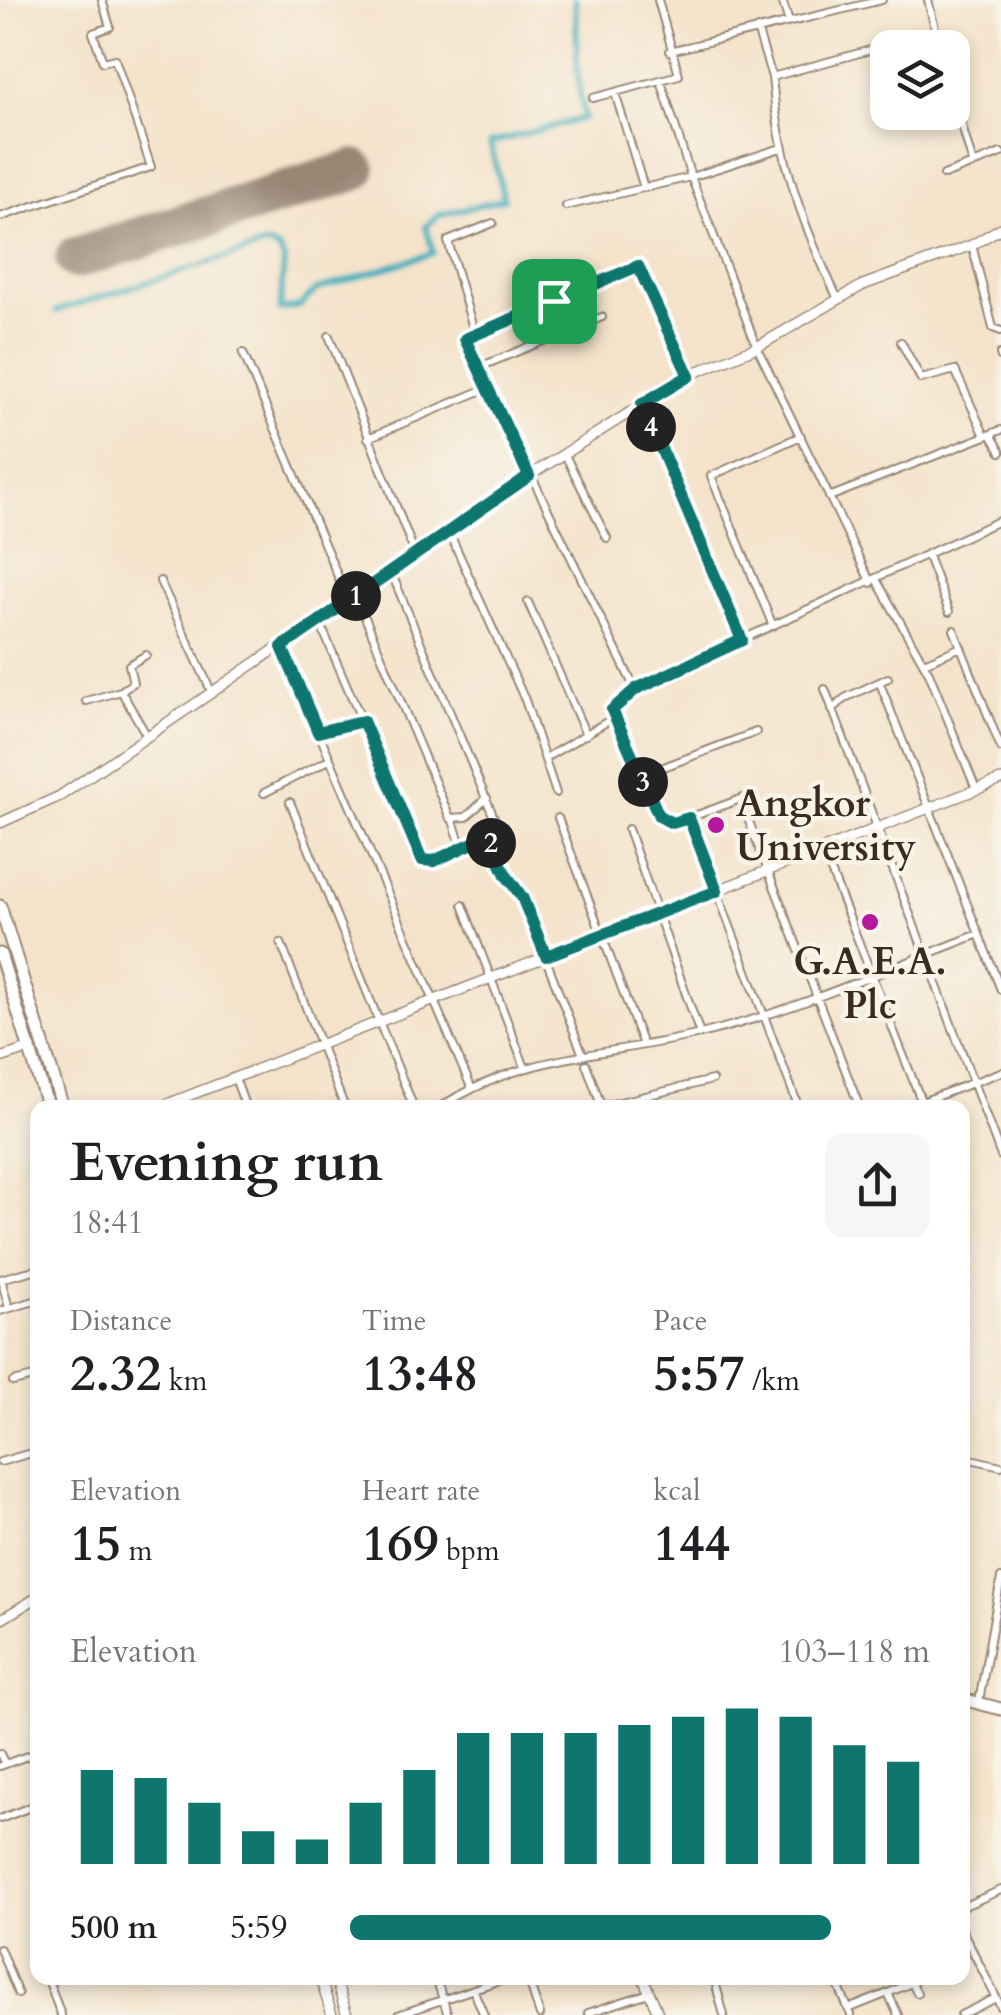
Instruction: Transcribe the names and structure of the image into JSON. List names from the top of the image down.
{
  "places": ["Angkor University", "G.A.E.A. Plc"],
  "page": {
    "pins": [
      "4",
      "1",
      "3",
      "2"
    ],
    "heading": ["Evening run", "18:41"],
    "stats": [
      ["Distance", "2.32 km"],
      ["Time", "13:48"],
      ["Pace", "5:57 /km"],
      ["Elevation", "15 m"],
      ["Heart rate", "169 bpm"],
      ["kcal", "144"]
    ],
    "chart": ["Elevation", "103–118 m"],
    "list": [
      {
        "name": "500 m",
        "note": "5:59"
      }
    ]
  }
}
